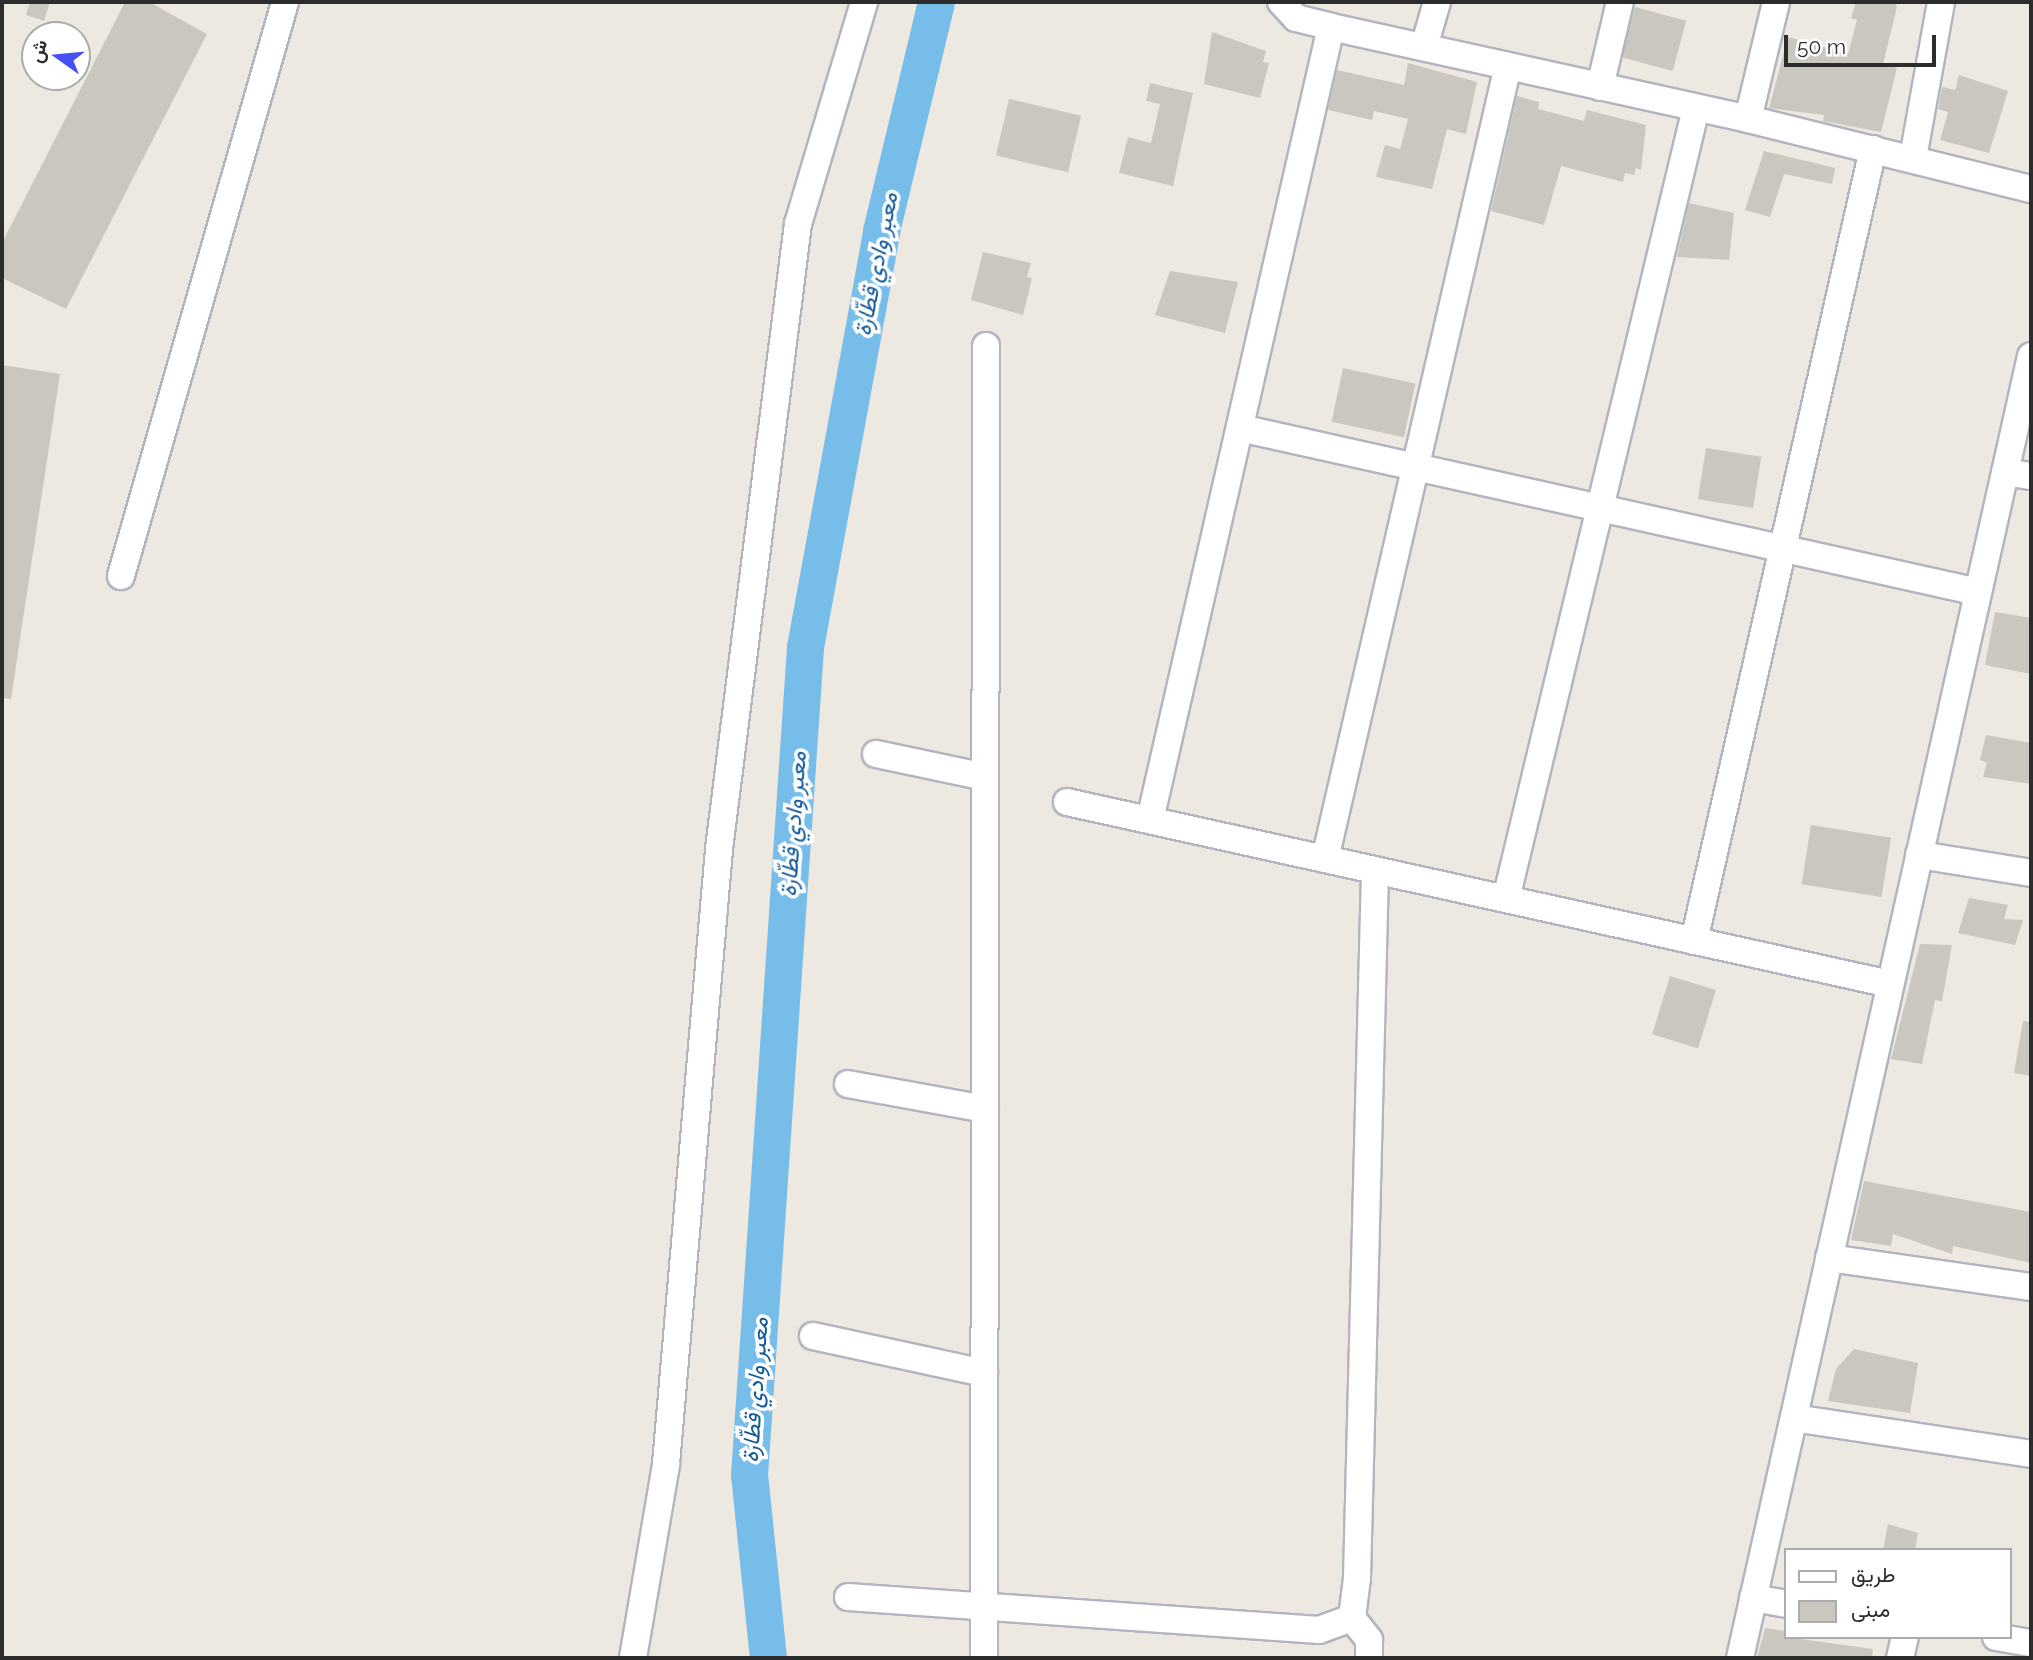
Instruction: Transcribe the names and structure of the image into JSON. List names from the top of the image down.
{
  "water": ["معبر وادي قطّارة"],
  "legend": ["طريق", "مبنى"],
  "scale_bar": "50 m",
  "north": "left"
}
